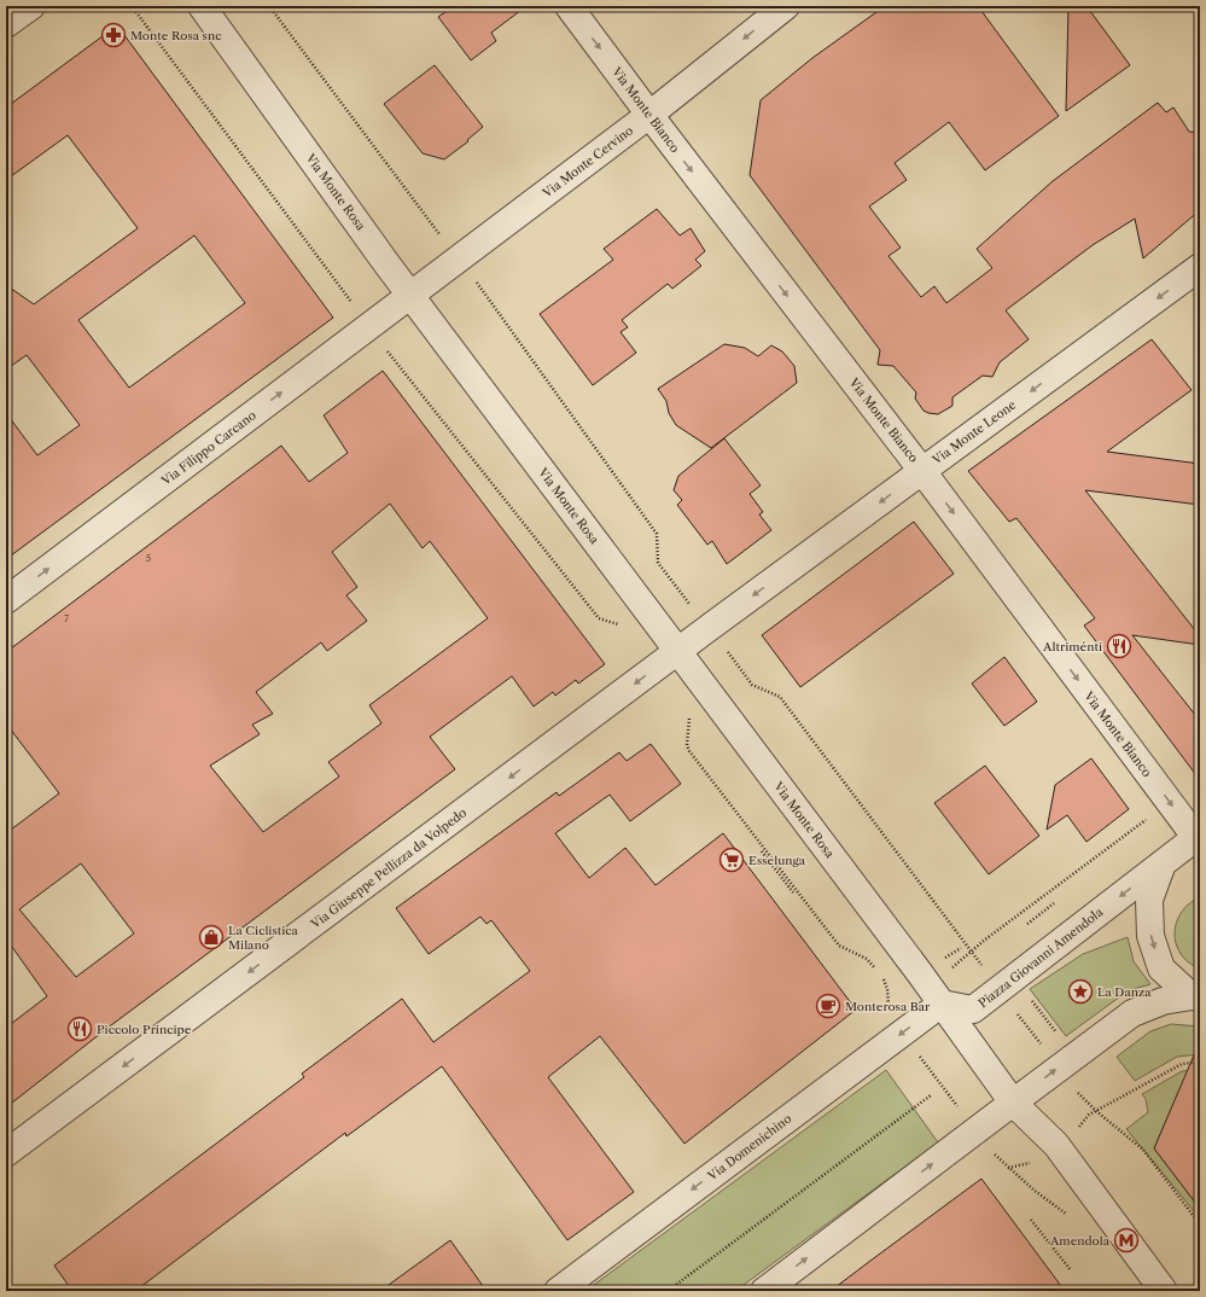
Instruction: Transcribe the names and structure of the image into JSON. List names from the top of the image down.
{
  "streets": {
    "street": [
      "Via Monte Bianco",
      "Via Monte Cervino",
      "Via Monte Rosa",
      "Via Monte Leone",
      "Via Filippo Carcano",
      "Via Giuseppe Pellizza da Volpedo",
      "Piazza Giovanni Amendola",
      "Via Domenichino"
    ]
  },
  "crossings": [
    ["Via Monte Bianco", "Via Monte Cervino"],
    ["Via Monte Bianco", "Via Monte Leone"],
    ["Via Monte Bianco", "Piazza Giovanni Amendola"],
    ["Via Monte Cervino", "Via Monte Rosa"],
    ["Via Monte Cervino", "Via Filippo Carcano"],
    ["Via Monte Rosa", "Via Monte Leone"],
    ["Via Monte Rosa", "Via Filippo Carcano"],
    ["Via Monte Rosa", "Via Giuseppe Pellizza da Volpedo"],
    ["Via Monte Rosa", "Piazza Giovanni Amendola"],
    ["Via Monte Rosa", "Via Domenichino"],
    ["Via Monte Leone", "Via Giuseppe Pellizza da Volpedo"],
    ["Piazza Giovanni Amendola", "Via Domenichino"]
  ],
  "one_way": [
    "Via Monte Bianco",
    "Via Monte Cervino",
    "Via Monte Leone",
    "Via Filippo Carcano",
    "Via Giuseppe Pellizza da Volpedo"
  ],
  "places": {
    "pharmacy": ["Monte Rosa snc"],
    "restaurant": ["Altriménti", "Piccolo Principe"],
    "supermarket": ["Esselunga"],
    "shop": ["La Ciclistica Milano"],
    "place": ["La Danza"],
    "cafe": ["Monterosa Bar"],
    "metro station": ["Amendola"]
  },
  "house_numbers": ["5", "7"]
}
